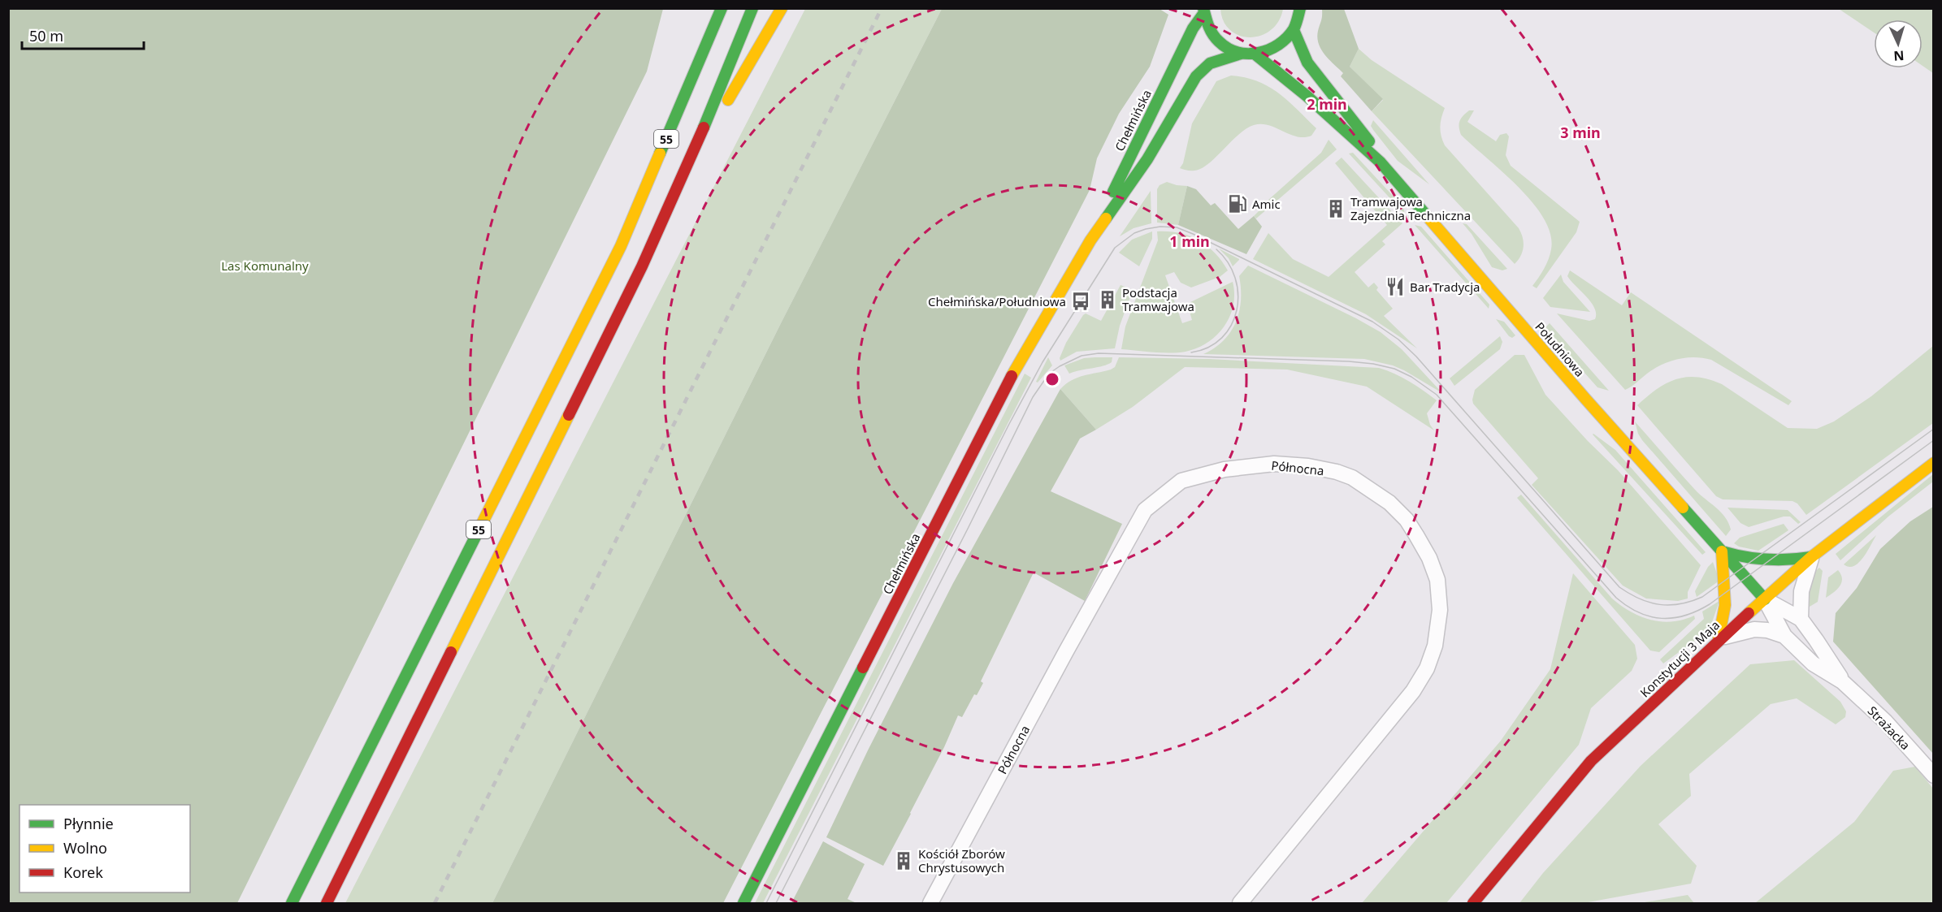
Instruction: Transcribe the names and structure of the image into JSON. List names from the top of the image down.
{
  "streets": {
    "main road": [
      "Chełmińska",
      "55",
      "Południowa",
      "Konstytucji 3 Maja"
    ],
    "street": ["Północna", "Strażacka"]
  },
  "crossings": [
    ["Południowa", "Konstytucji 3 Maja"],
    ["Południowa", "Strażacka"],
    ["Konstytucji 3 Maja", "Strażacka"]
  ],
  "parks": ["Las Komunalny"],
  "places": {
    "fuel station": ["Amic"],
    "building": ["Tramwajowa Zajezdnia Techniczna", "Podstacja Tramwajowa", "Kościół Zborów Chrystusowych"],
    "restaurant": ["Bar Tradycja"],
    "bus stop": ["Chełmińska/Południowa"]
  },
  "legend": ["Płynnie", "Wolno", "Korek"],
  "scale_bar": "50 m",
  "north": "bottom",
  "rings": ["2 min", "3 min", "1 min"]
}
